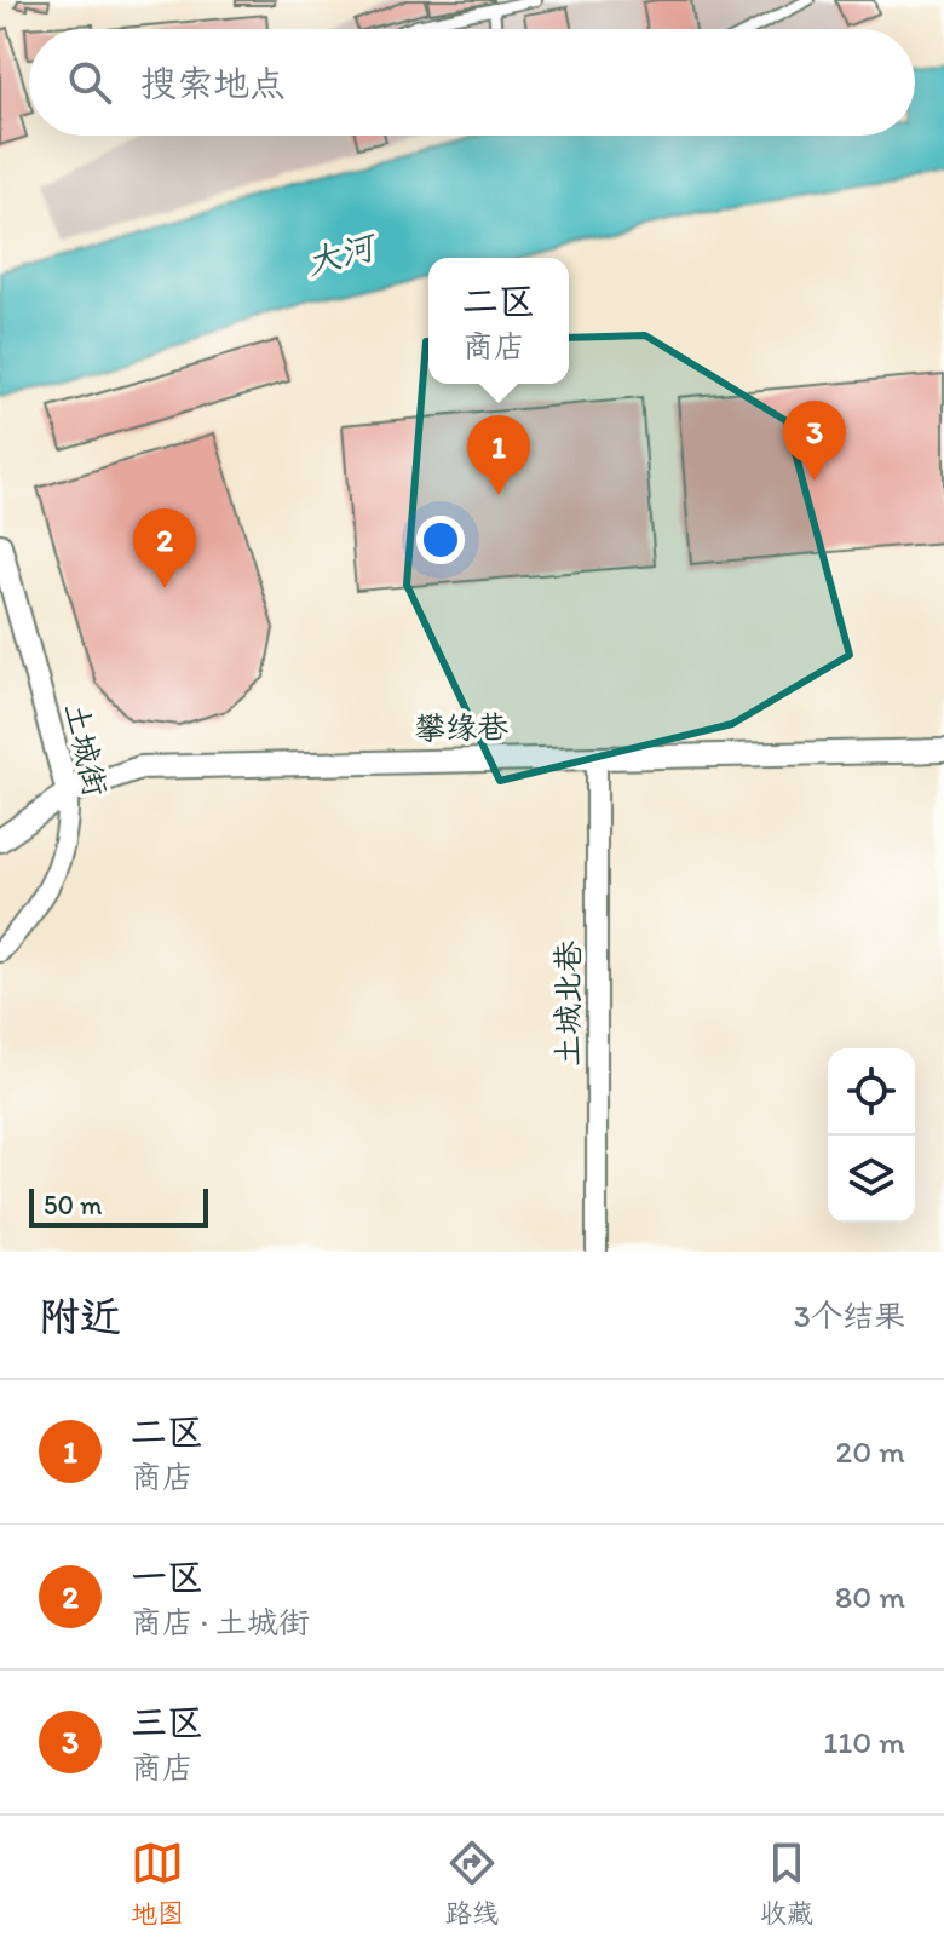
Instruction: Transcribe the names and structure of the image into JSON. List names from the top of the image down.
{
  "streets": {
    "street": ["攀缘巷", "土城街", "土城北巷"]
  },
  "crossings": [
    ["攀缘巷", "土城街"],
    ["攀缘巷", "土城北巷"]
  ],
  "water": ["大河"],
  "scale_bar": "50 m",
  "page": {
    "search": "搜索地点",
    "popup": ["二区", "商店"],
    "pins": ["3", "1", "2"],
    "scale": "50 m",
    "heading": ["附近", "3个结果"],
    "list": [
      {
        "mark": "1",
        "name": "二区",
        "note": "商店",
        "value": "20 m"
      },
      {
        "mark": "2",
        "name": "一区",
        "note": "商店 · 土城街",
        "value": "80 m"
      },
      {
        "mark": "3",
        "name": "三区",
        "note": "商店",
        "value": "110 m"
      }
    ],
    "nav": ["地图", "路线", "收藏"]
  }
}
